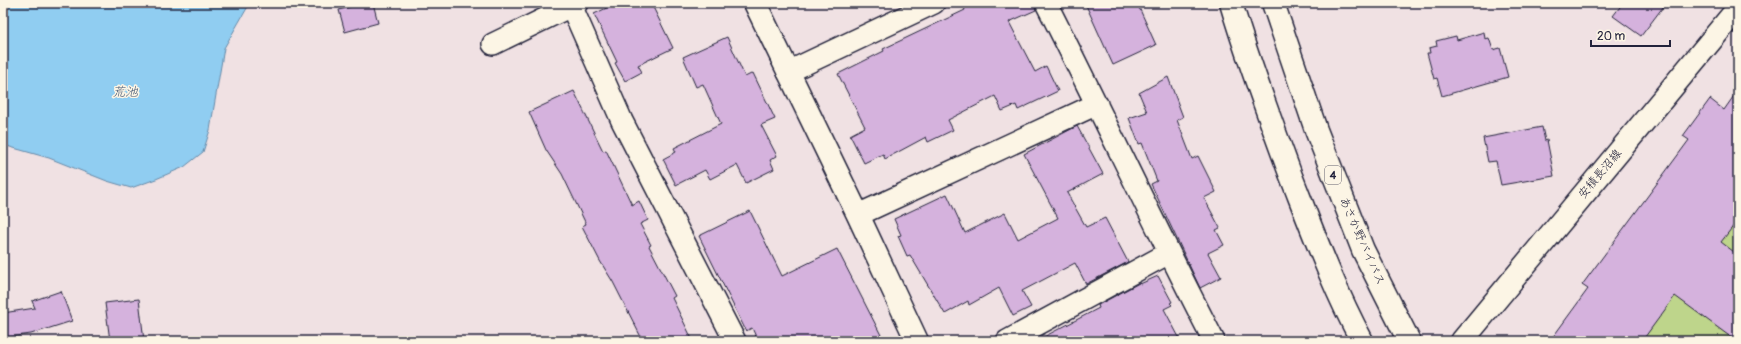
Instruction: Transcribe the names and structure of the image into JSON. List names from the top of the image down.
{
  "streets": {
    "main road": ["安積長沼線", "4", "あさか野バイパス"]
  },
  "water": ["荒池"],
  "scale_bar": "20 m"
}
